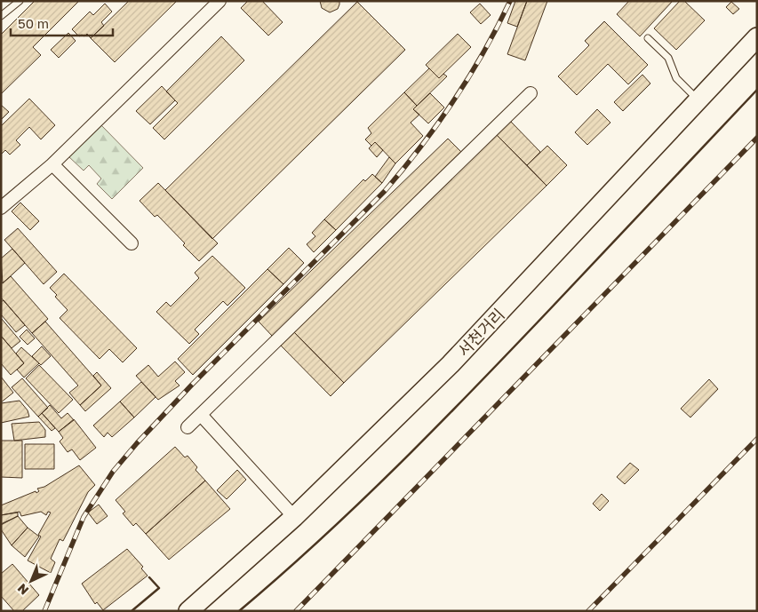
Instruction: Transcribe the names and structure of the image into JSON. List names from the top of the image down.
{
  "streets": {
    "main road": ["서천거리"]
  },
  "scale_bar": "50 m",
  "north": "bottom left"
}
